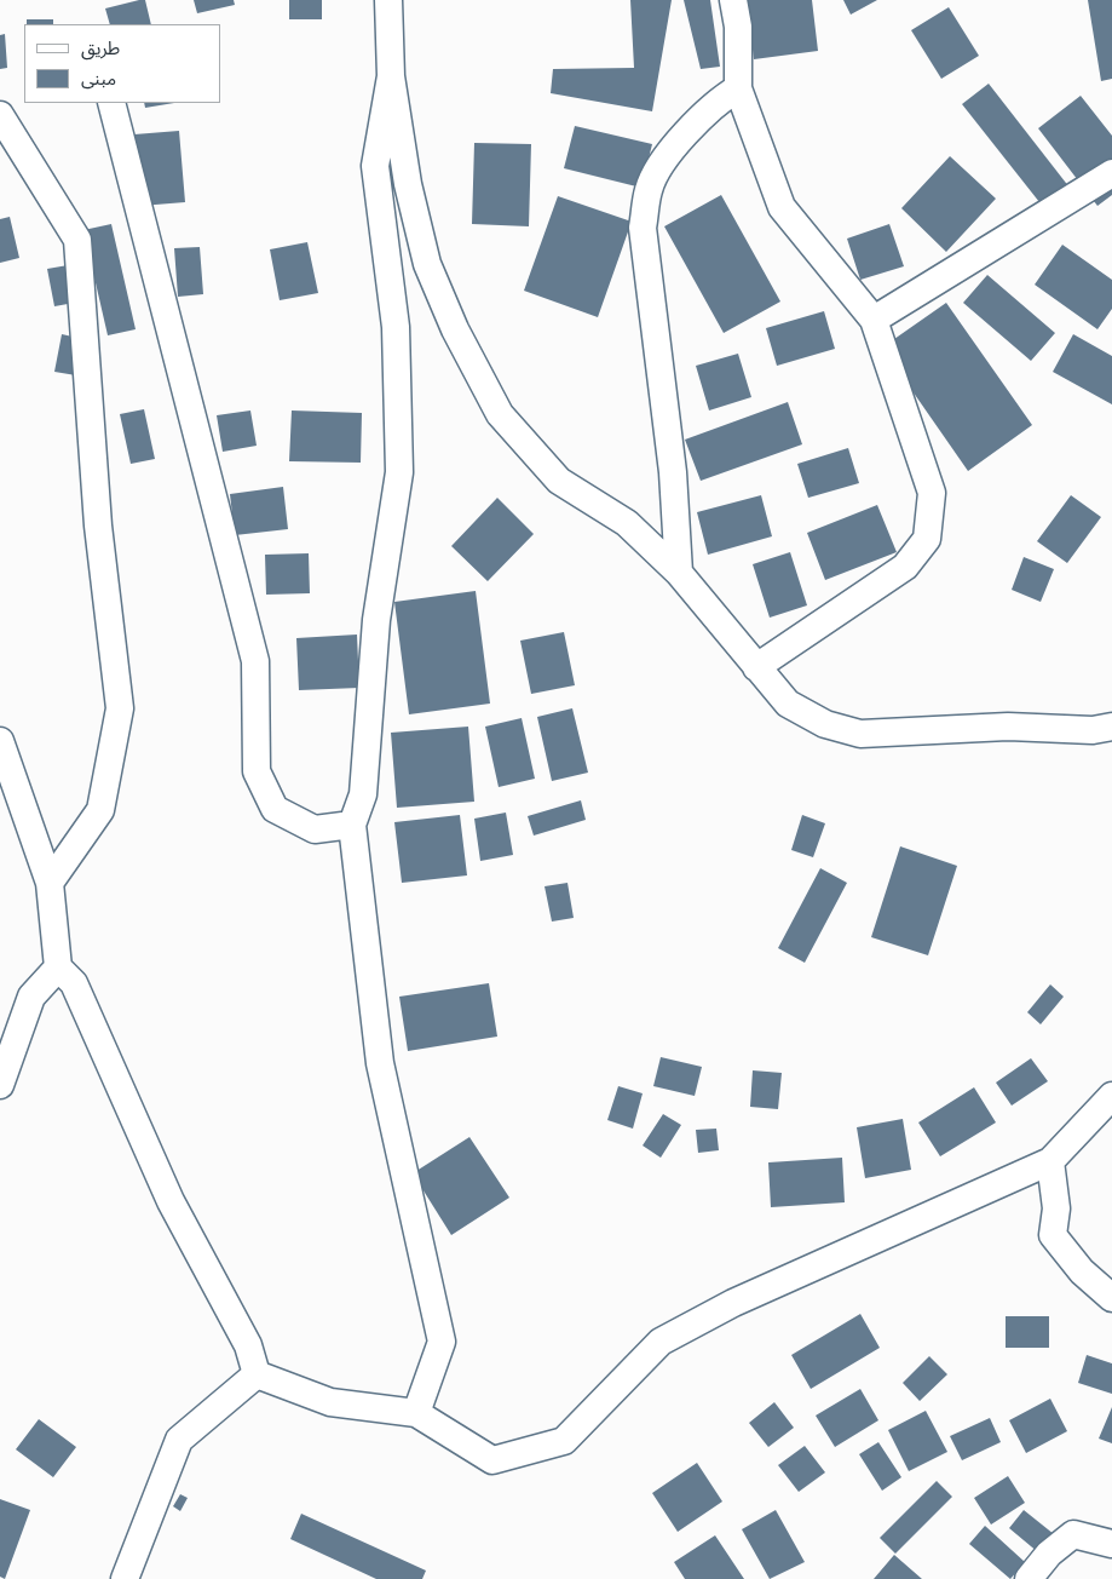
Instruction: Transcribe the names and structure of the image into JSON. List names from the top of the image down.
{
  "legend": ["طريق", "مبنى"]
}
